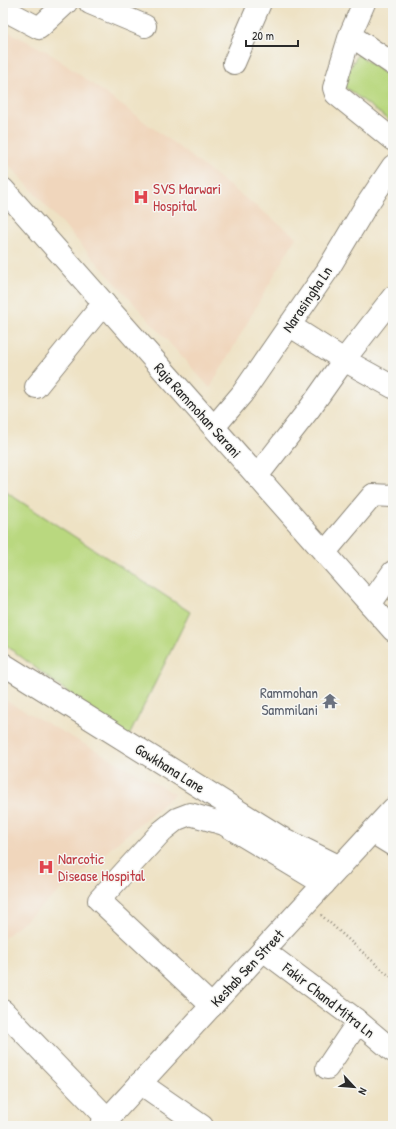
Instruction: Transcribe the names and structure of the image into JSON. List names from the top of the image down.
{
  "streets": {
    "street": [
      "Narasingha Ln",
      "Raja Rammohan Sarani",
      "Gowkhana Lane",
      "Keshab Sen Street",
      "Fakir Chand Mitra Ln"
    ]
  },
  "crossings": [
    ["Narasingha Ln", "Raja Rammohan Sarani"],
    ["Gowkhana Lane", "Keshab Sen Street"],
    ["Keshab Sen Street", "Fakir Chand Mitra Ln"]
  ],
  "places": {
    "hospital": ["SVS Marwari Hospital", "Narcotic Disease Hospital"],
    "temple": ["Rammohan Sammilani"]
  },
  "scale_bar": "20 m",
  "north": "bottom right"
}
